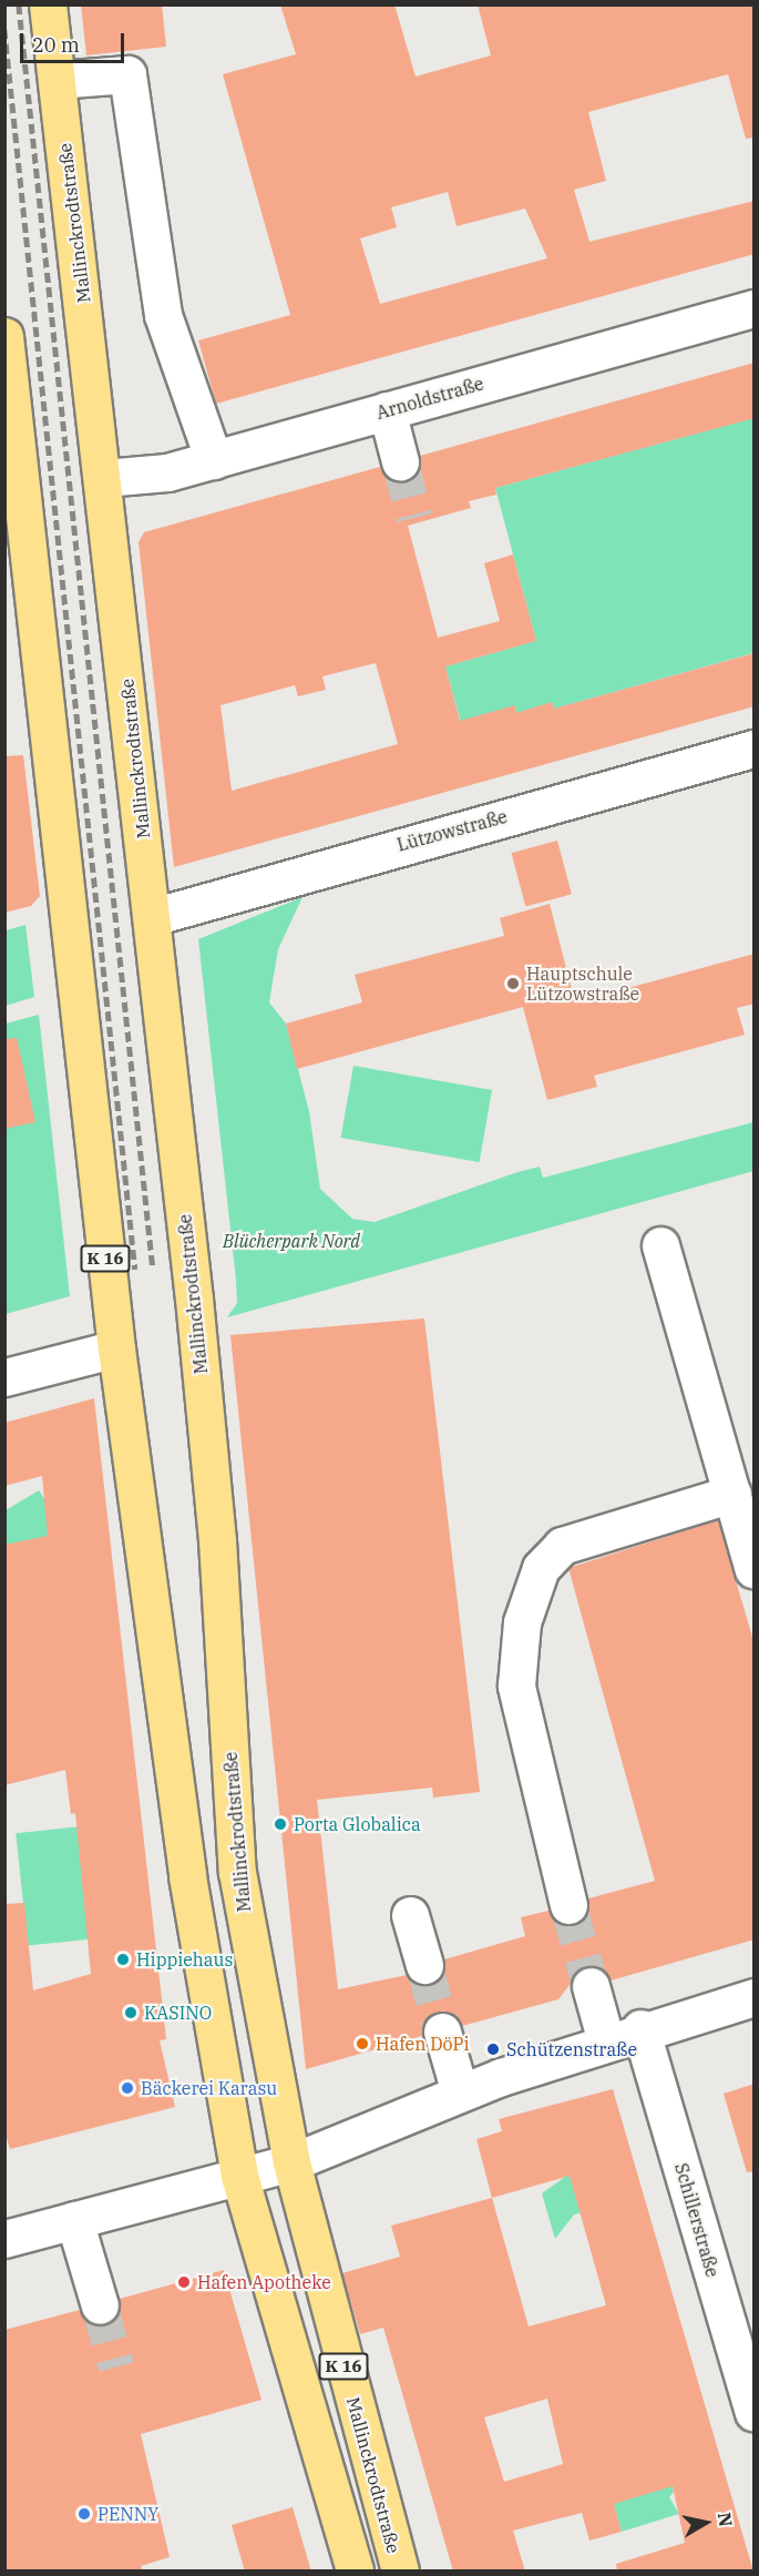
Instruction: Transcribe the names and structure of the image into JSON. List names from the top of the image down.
{
  "streets": {
    "main road": ["Mallinckrodtstraße", "K 16"],
    "street": ["Arnoldstraße", "Lützowstraße", "Schillerstraße"]
  },
  "crossings": [
    ["Mallinckrodtstraße", "Arnoldstraße"],
    ["Mallinckrodtstraße", "Lützowstraße"]
  ],
  "parks": ["Blücherpark Nord"],
  "places": [
    "Hauptschule Lützowstraße",
    "Porta Globalica",
    "Hippiehaus",
    "KASINO",
    "Hafen DöPi",
    "Schützenstraße",
    "Bäckerei Karasu",
    "Hafen Apotheke",
    "PENNY"
  ],
  "scale_bar": "20 m",
  "north": "right"
}
